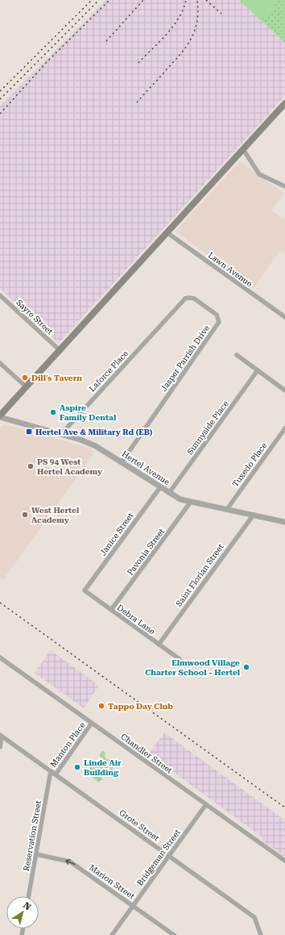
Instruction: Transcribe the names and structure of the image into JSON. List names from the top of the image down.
{
  "streets": {
    "street": [
      "Lawn Avenue",
      "Sayre Street",
      "Jasper Parrish Drive",
      "Laforce Place",
      "Sunnyside Place",
      "Tuxedo Place",
      "Hertel Avenue",
      "Janice Street",
      "Pavonia Street",
      "Saint Florian Street",
      "Debra Lane",
      "Manton Place",
      "Chandler Street",
      "Grote Street",
      "Reservation Street",
      "Bridgeman Street",
      "Marion Street"
    ]
  },
  "crossings": [
    ["Jasper Parrish Drive", "Laforce Place"],
    ["Jasper Parrish Drive", "Hertel Avenue"],
    ["Laforce Place", "Hertel Avenue"],
    ["Sunnyside Place", "Hertel Avenue"],
    ["Tuxedo Place", "Hertel Avenue"],
    ["Hertel Avenue", "Janice Street"],
    ["Hertel Avenue", "Pavonia Street"],
    ["Hertel Avenue", "Saint Florian Street"],
    ["Janice Street", "Debra Lane"],
    ["Pavonia Street", "Debra Lane"],
    ["Saint Florian Street", "Debra Lane"],
    ["Manton Place", "Chandler Street"],
    ["Manton Place", "Grote Street"],
    ["Manton Place", "Reservation Street"],
    ["Chandler Street", "Bridgeman Street"],
    ["Grote Street", "Reservation Street"],
    ["Grote Street", "Bridgeman Street"],
    ["Reservation Street", "Marion Street"],
    ["Bridgeman Street", "Marion Street"]
  ],
  "one_way": ["Marion Street"],
  "places": {
    "other": [
      "Dill's Tavern",
      "Aspire Family Dental",
      "PS 94 West Hertel Academy",
      "West Hertel Academy",
      "Elmwood Village Charter School - Hertel",
      "Tappo Day Club",
      "Linde Air Building"
    ],
    "transit": ["Hertel Ave & Military Rd (EB)"]
  },
  "north": "top right"
}
